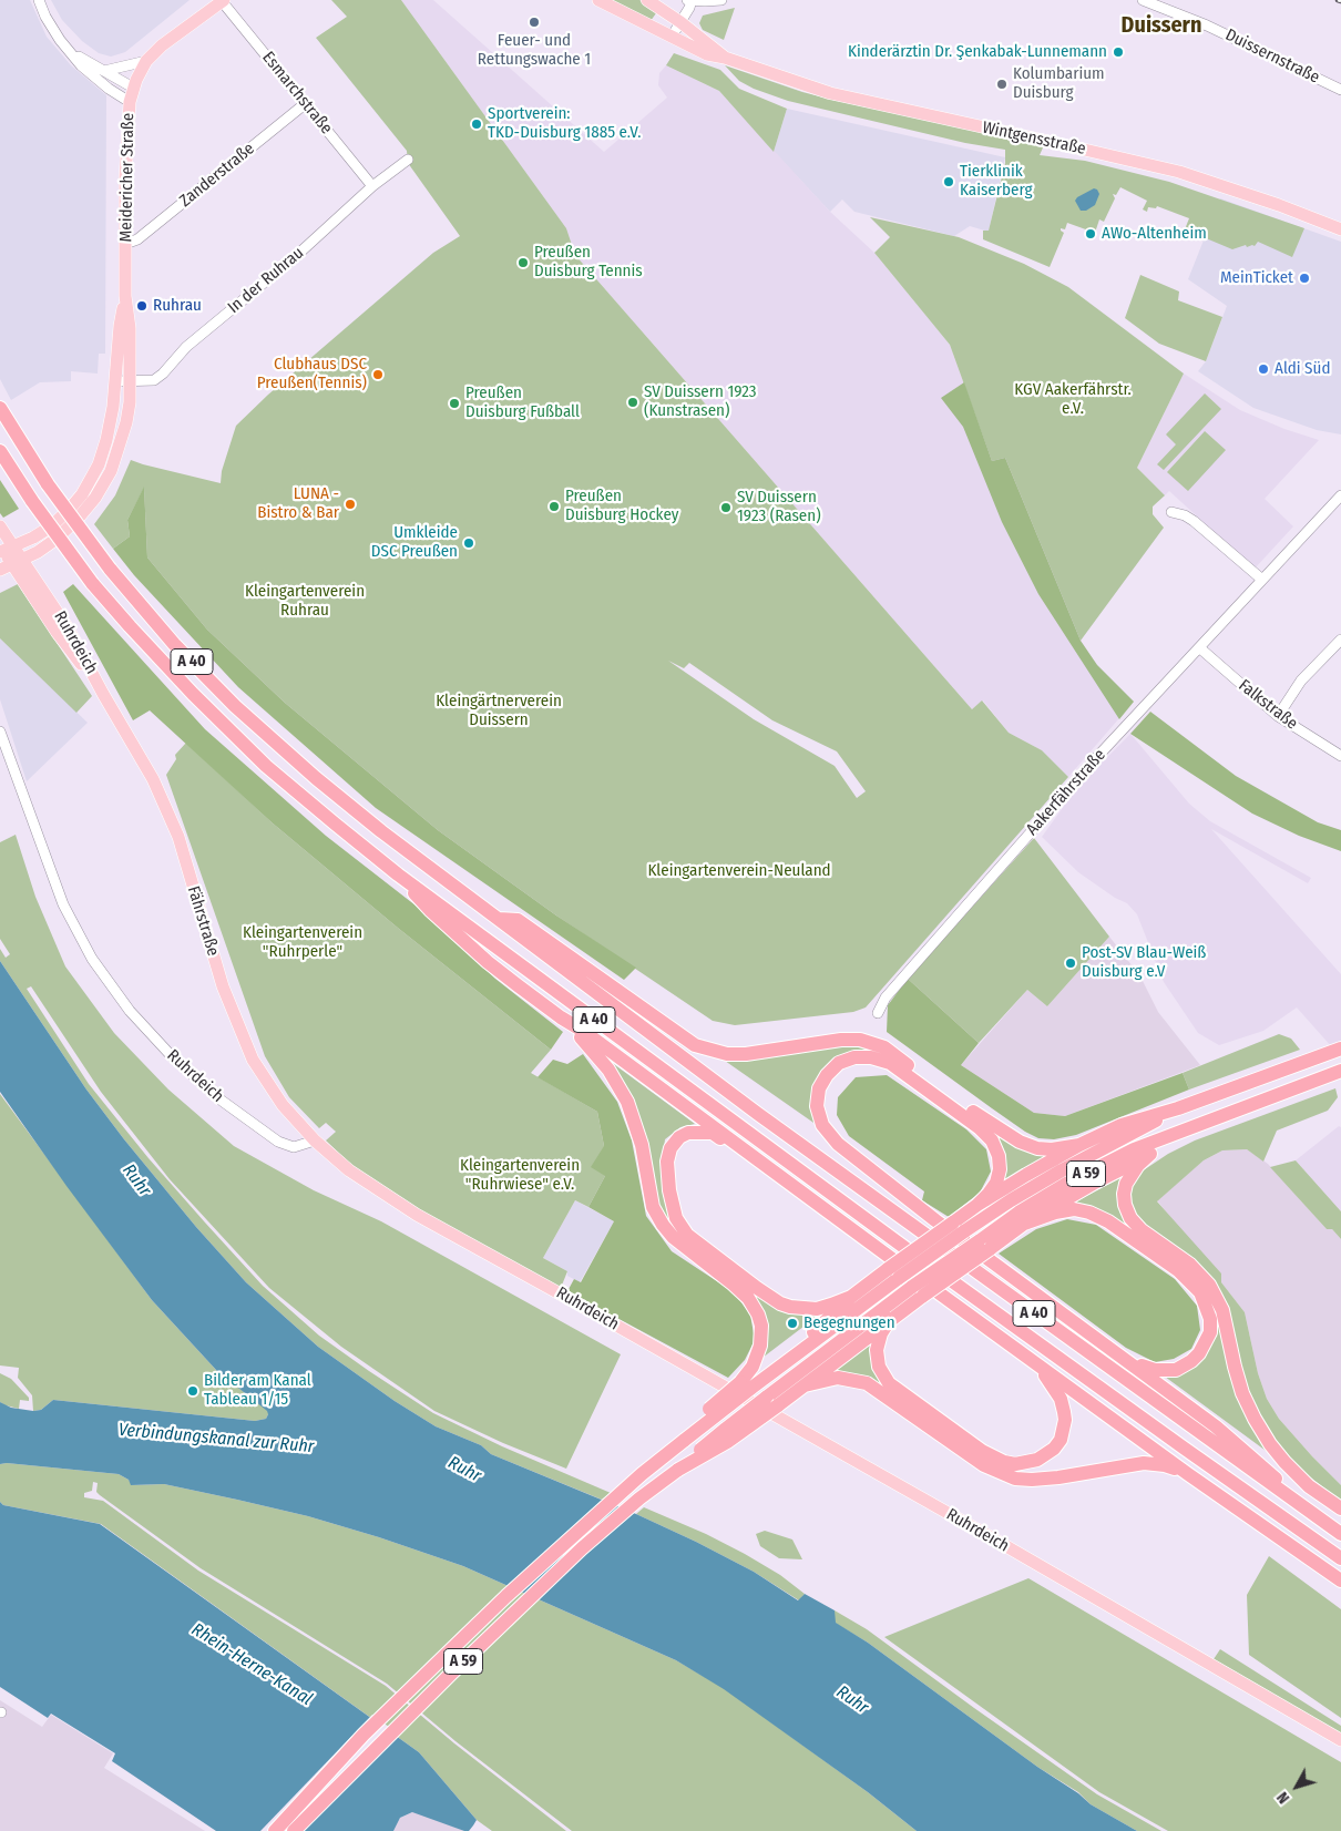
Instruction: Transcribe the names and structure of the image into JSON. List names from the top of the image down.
{
  "streets": {
    "highway": ["A 40", "A 59"],
    "main road": [
      "Wintgensstraße",
      "Meidericher Straße",
      "Ruhrdeich",
      "Fährstraße"
    ],
    "street": [
      "Duissernstraße",
      "Esmarchstraße",
      "Zanderstraße",
      "In der Ruhrau",
      "Falkstraße",
      "Aakerfährstraße"
    ]
  },
  "crossings": [
    ["Esmarchstraße", "Zanderstraße"],
    ["Esmarchstraße", "Meidericher Straße"],
    ["Esmarchstraße", "In der Ruhrau"],
    ["Zanderstraße", "Meidericher Straße"],
    ["Meidericher Straße", "In der Ruhrau"],
    ["Meidericher Straße", "Ruhrdeich"],
    ["Ruhrdeich", "Fährstraße"],
    ["Falkstraße", "Aakerfährstraße"]
  ],
  "districts": ["Duissern"],
  "water": ["Ruhr", "Verbindungskanal zur Ruhr", "Rhein-Herne-Kanal"],
  "parks": [
    "KGV Aakerfährstr. e.V.",
    "Kleingartenverein Ruhrau",
    "Kleingärtnerverein Duissern",
    "Kleingartenverein-Neuland",
    "Kleingartenverein \"Ruhrperle\"",
    "Kleingartenverein \"Ruhrwiese\" e.V."
  ],
  "places": [
    "Feuer- und Rettungswache 1",
    "Kinderärztin Dr. Şenkabak-Lunnemann",
    "Kolumbarium Duisburg",
    "Sportverein: TKD-Duisburg 1885 e.V.",
    "Tierklinik Kaiserberg",
    "AWo-Altenheim",
    "Preußen Duisburg Tennis",
    "MeinTicket",
    "Ruhrau",
    "Aldi Süd",
    "Clubhaus DSC Preußen(Tennis)",
    "SV Duissern 1923 (Kunstrasen)",
    "Preußen Duisburg Fußball",
    "LUNA - Bistro & Bar",
    "Preußen Duisburg Hockey",
    "SV Duissern 1923 (Rasen)",
    "Umkleide DSC Preußen",
    "Post-SV Blau-Weiß Duisburg e.V",
    "Begegnungen",
    "Bilder am Kanal Tableau 1/15"
  ],
  "north": "bottom left"
}
